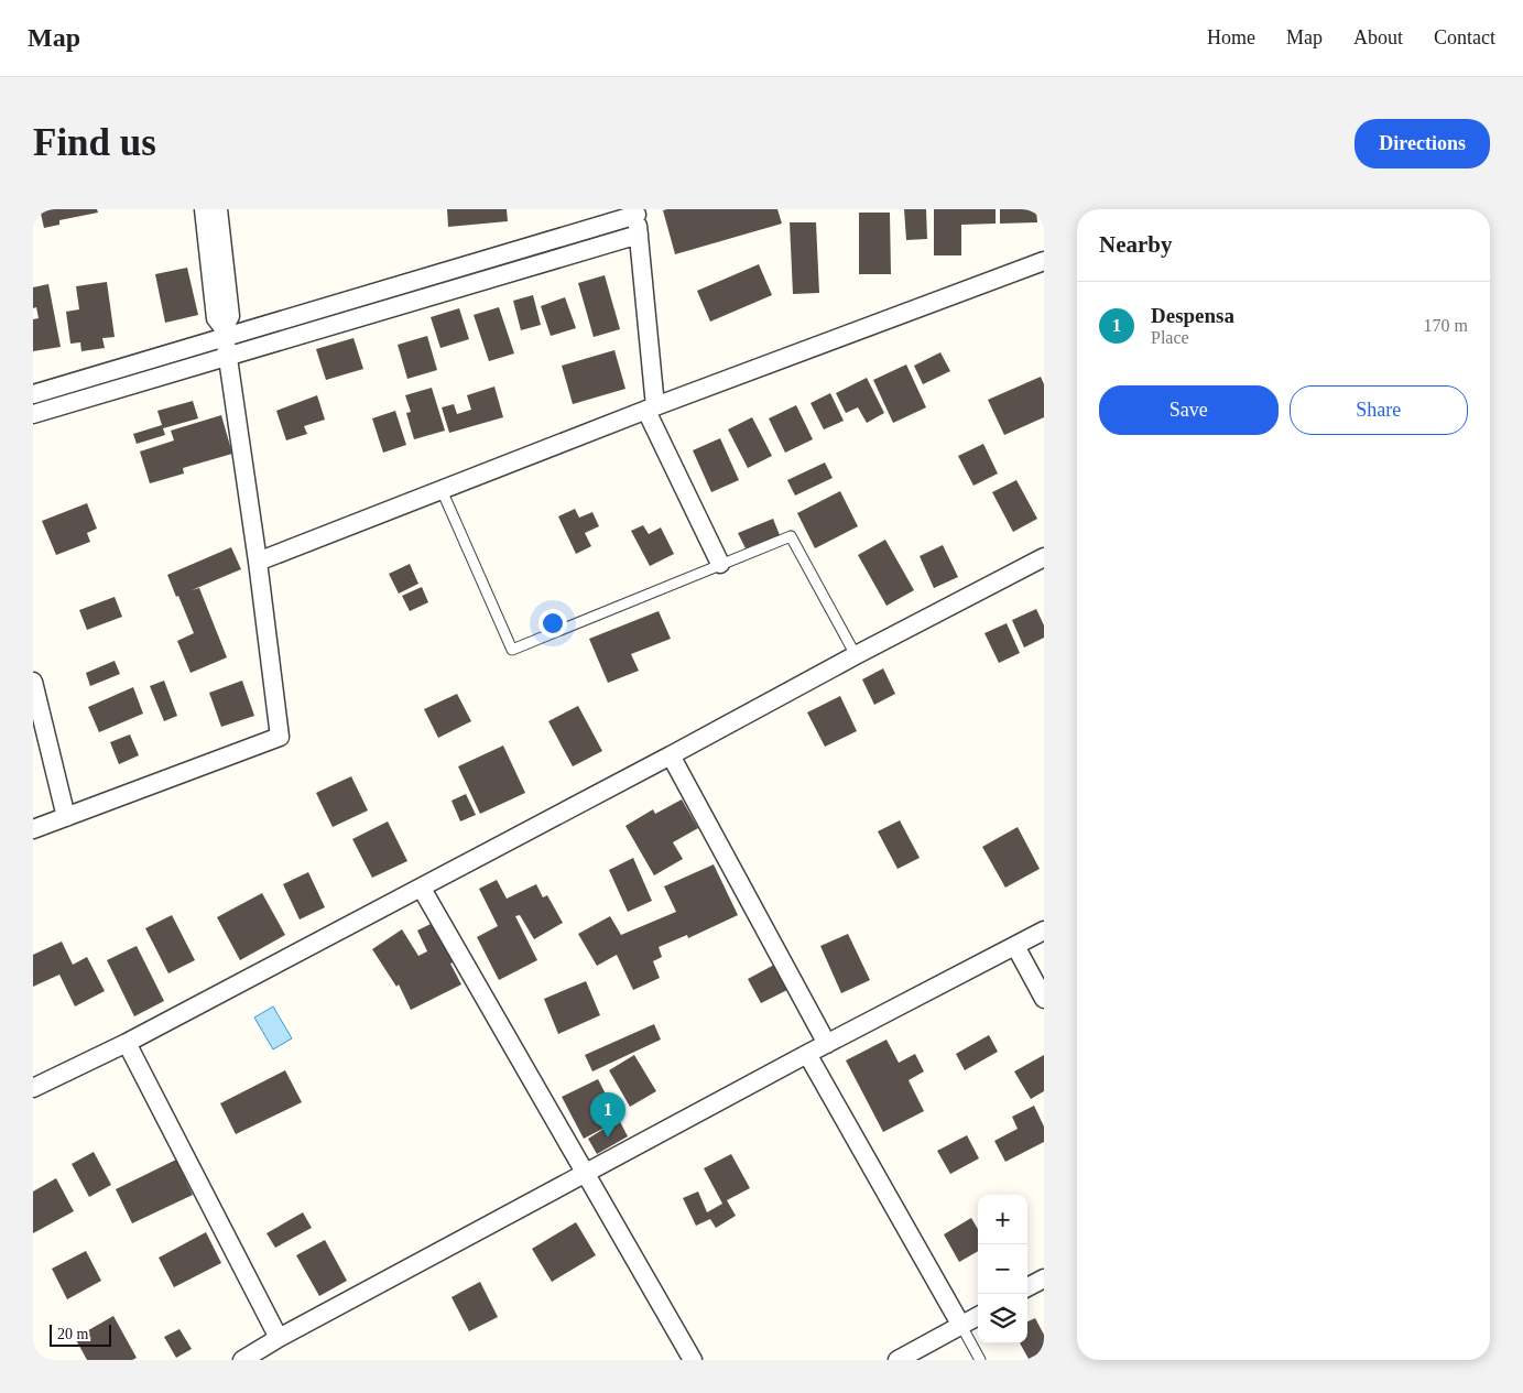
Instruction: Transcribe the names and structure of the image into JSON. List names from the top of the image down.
{
  "scale_bar": "20 m",
  "page": {
    "header": "Map",
    "nav": [
      "Home",
      "Map",
      "About",
      "Contact"
    ],
    "buttons": [
      "Directions",
      ["Save", "Share"]
    ],
    "title": "Find us",
    "heading": "Nearby",
    "list": [
      {
        "mark": "1",
        "name": "Despensa",
        "note": "Place",
        "value": "170 m"
      }
    ],
    "pins": "1",
    "map_buttons": ["+", "−"],
    "scale": "20 m"
  }
}
